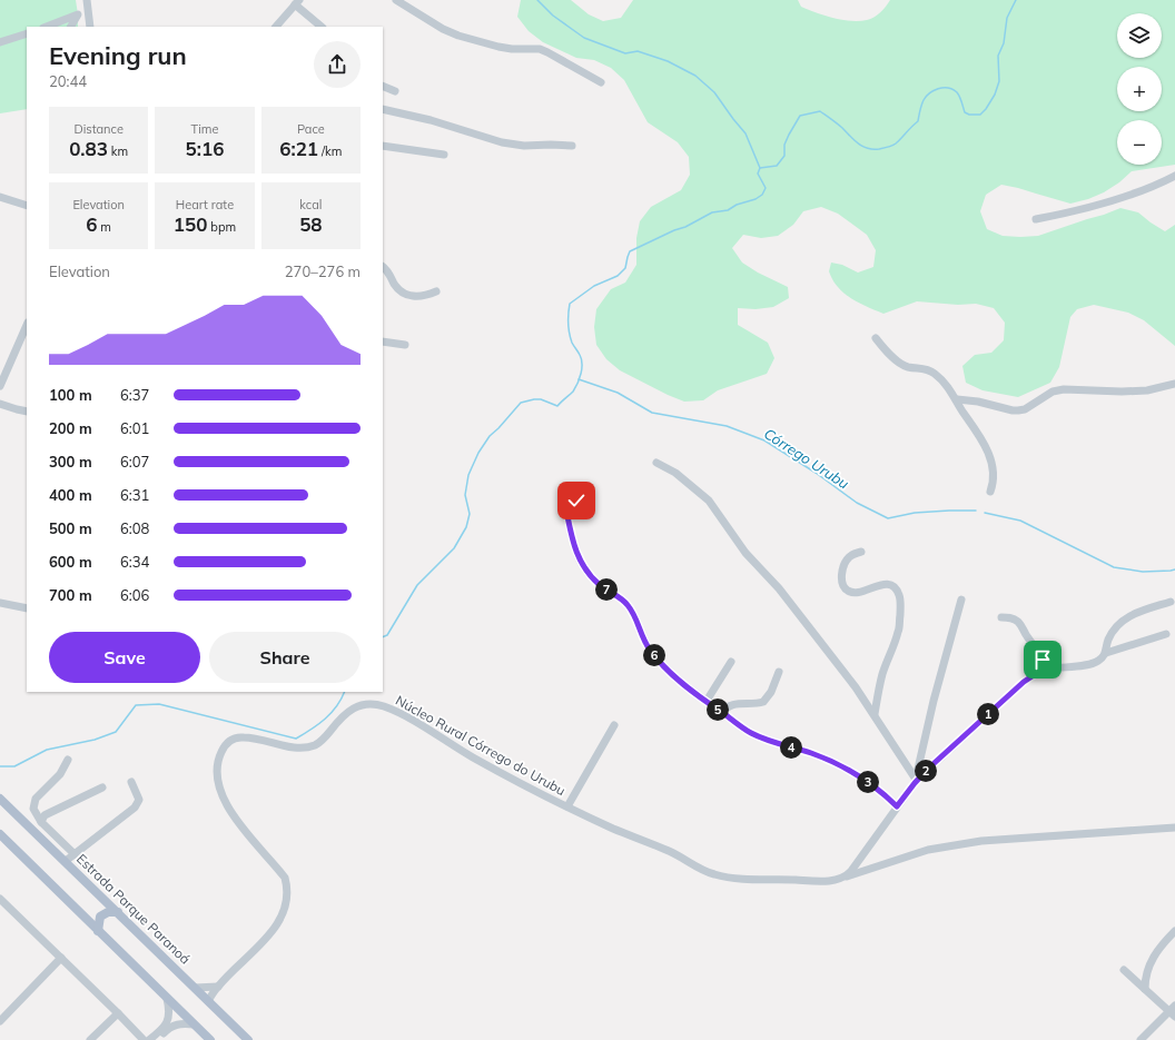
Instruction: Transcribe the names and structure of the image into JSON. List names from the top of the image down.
{
  "streets": {
    "main road": ["Estrada Parque Paranoá"],
    "street": ["Núcleo Rural Córrego do Urubu"]
  },
  "crossings": [
    ["Núcleo Rural Córrego do Urubu", "Estrada Parque Paranoá"]
  ],
  "water": ["Córrego Urubu"],
  "page": {
    "map_buttons": ["+", "−"],
    "heading": ["Evening run", "20:44"],
    "stats": [
      ["Distance", "0.83 km"],
      ["Time", "5:16"],
      ["Pace", "6:21 /km"],
      ["Elevation", "6 m"],
      ["Heart rate", "150 bpm"],
      ["kcal", "58"]
    ],
    "chart": ["Elevation", "270–276 m"],
    "list": [
      {
        "name": "100 m",
        "note": "6:37"
      },
      {
        "name": "200 m",
        "note": "6:01"
      },
      {
        "name": "300 m",
        "note": "6:07"
      },
      {
        "name": "400 m",
        "note": "6:31"
      },
      {
        "name": "500 m",
        "note": "6:08"
      },
      {
        "name": "600 m",
        "note": "6:34"
      },
      {
        "name": "700 m",
        "note": "6:06"
      }
    ],
    "pins": [
      "7",
      "6",
      "5",
      "1",
      "4",
      "2",
      "3"
    ],
    "buttons": ["Save", "Share"]
  }
}
